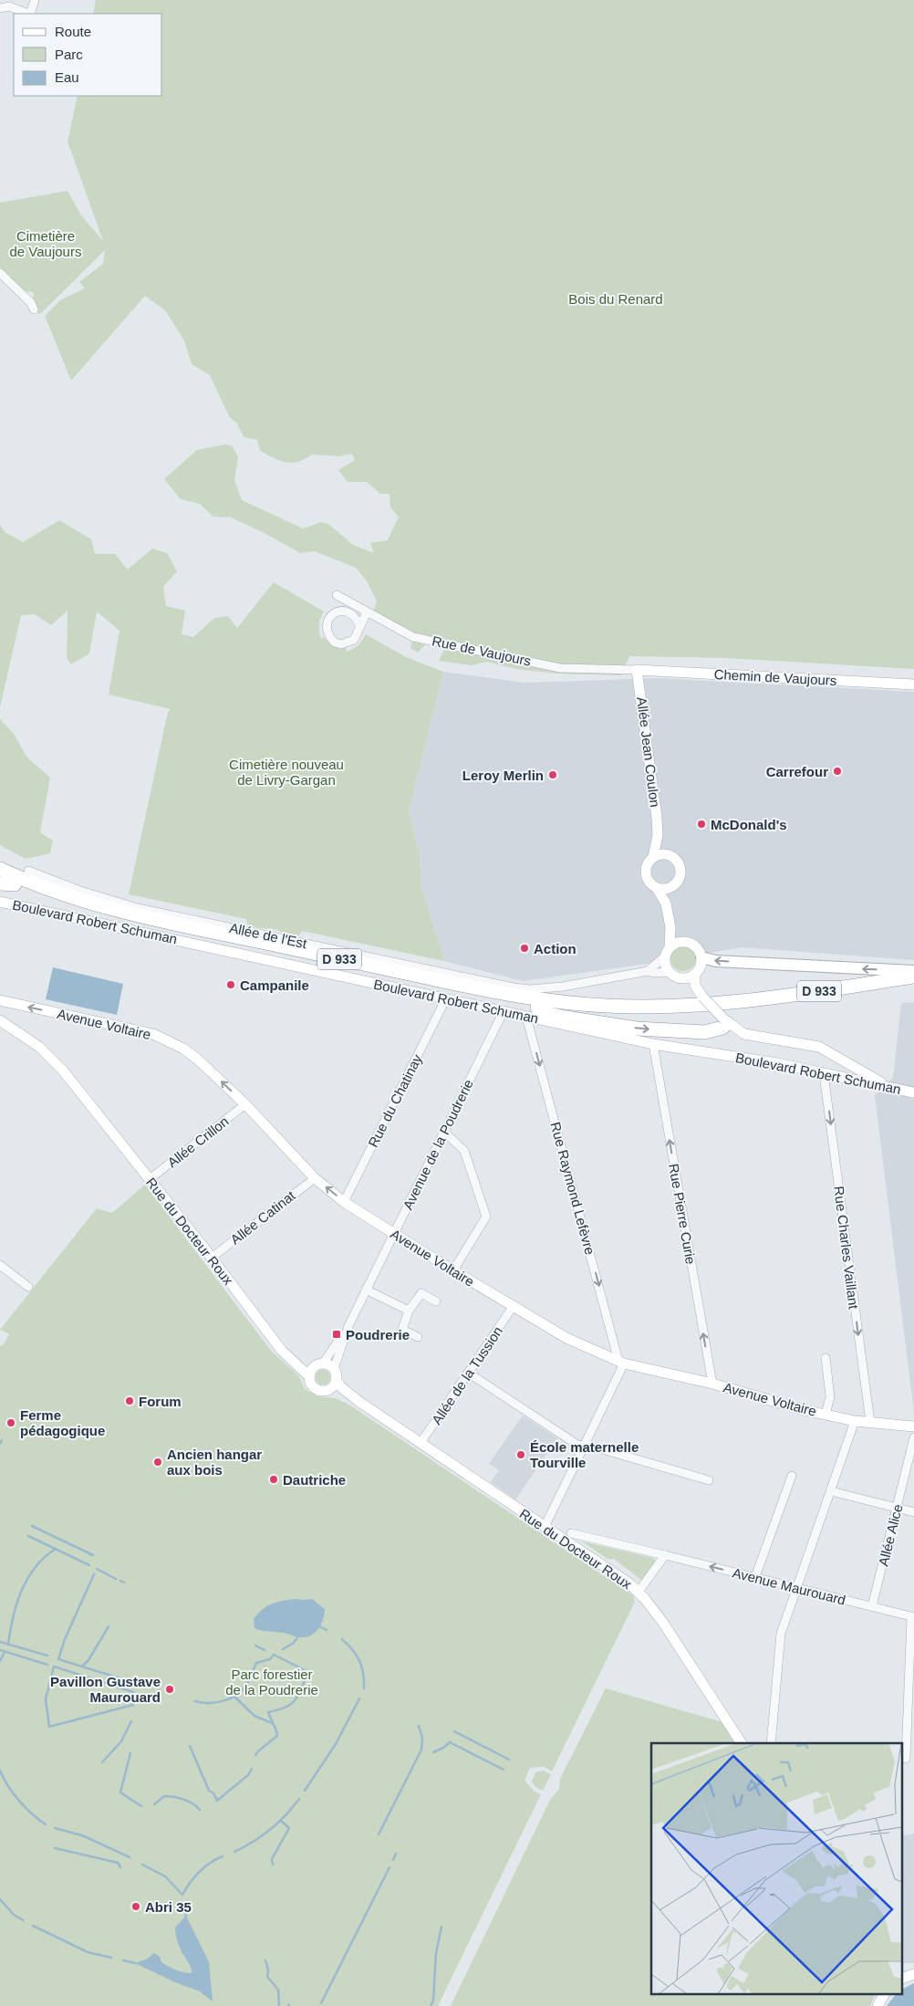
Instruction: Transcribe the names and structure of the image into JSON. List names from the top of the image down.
{
  "streets": {
    "highway": ["D 933"],
    "street": [
      "Rue de Vaujours",
      "Chemin de Vaujours",
      "Allée Jean Coulon",
      "Boulevard Robert Schuman",
      "Allée de l'Est",
      "Avenue Voltaire",
      "Rue du Chatinay",
      "Allée Crillon",
      "Avenue de la Poudrerie",
      "Rue Raymond Lefèvre",
      "Rue Pierre Curie",
      "Allée Catinat",
      "Rue du Docteur Roux",
      "Rue Charles Vaillant",
      "Allée de la Tussion",
      "Allée Alice",
      "Avenue Maurouard"
    ]
  },
  "crossings": [
    ["Rue de Vaujours", "Chemin de Vaujours"],
    ["Rue de Vaujours", "Allée Jean Coulon"],
    ["Chemin de Vaujours", "Allée Jean Coulon"],
    ["Boulevard Robert Schuman", "Rue du Chatinay"],
    ["Boulevard Robert Schuman", "Avenue de la Poudrerie"],
    ["Boulevard Robert Schuman", "Rue Raymond Lefèvre"],
    ["Boulevard Robert Schuman", "Rue Pierre Curie"],
    ["Boulevard Robert Schuman", "Rue Charles Vaillant"],
    ["Avenue Voltaire", "Rue du Chatinay"],
    ["Avenue Voltaire", "Allée Crillon"],
    ["Avenue Voltaire", "Avenue de la Poudrerie"],
    ["Avenue Voltaire", "Rue Raymond Lefèvre"],
    ["Avenue Voltaire", "Rue Pierre Curie"],
    ["Avenue Voltaire", "Allée Catinat"],
    ["Avenue Voltaire", "Rue Charles Vaillant"],
    ["Avenue Voltaire", "Allée de la Tussion"],
    ["Allée Crillon", "Rue du Docteur Roux"],
    ["Avenue de la Poudrerie", "Rue du Docteur Roux"],
    ["Allée Catinat", "Rue du Docteur Roux"],
    ["Rue du Docteur Roux", "Allée de la Tussion"],
    ["Allée Alice", "Avenue Maurouard"]
  ],
  "one_way": ["Rue Raymond Lefèvre", "Rue Pierre Curie", "Rue Charles Vaillant"],
  "parks": [
    "Cimetière de Vaujours",
    "Bois du Renard",
    "Cimetière nouveau de Livry-Gargan",
    "Parc forestier de la Poudrerie"
  ],
  "places": {
    "other": [
      "Carrefour",
      "Leroy Merlin",
      "McDonald's",
      "Action",
      "Campanile",
      "Forum",
      "Ferme pédagogique",
      "École maternelle Tourville",
      "Ancien hangar aux bois",
      "Dautriche",
      "Pavillon Gustave Maurouard",
      "Abri 35"
    ],
    "transit": ["Poudrerie"]
  },
  "legend": ["Route", "Parc", "Eau"]
}
